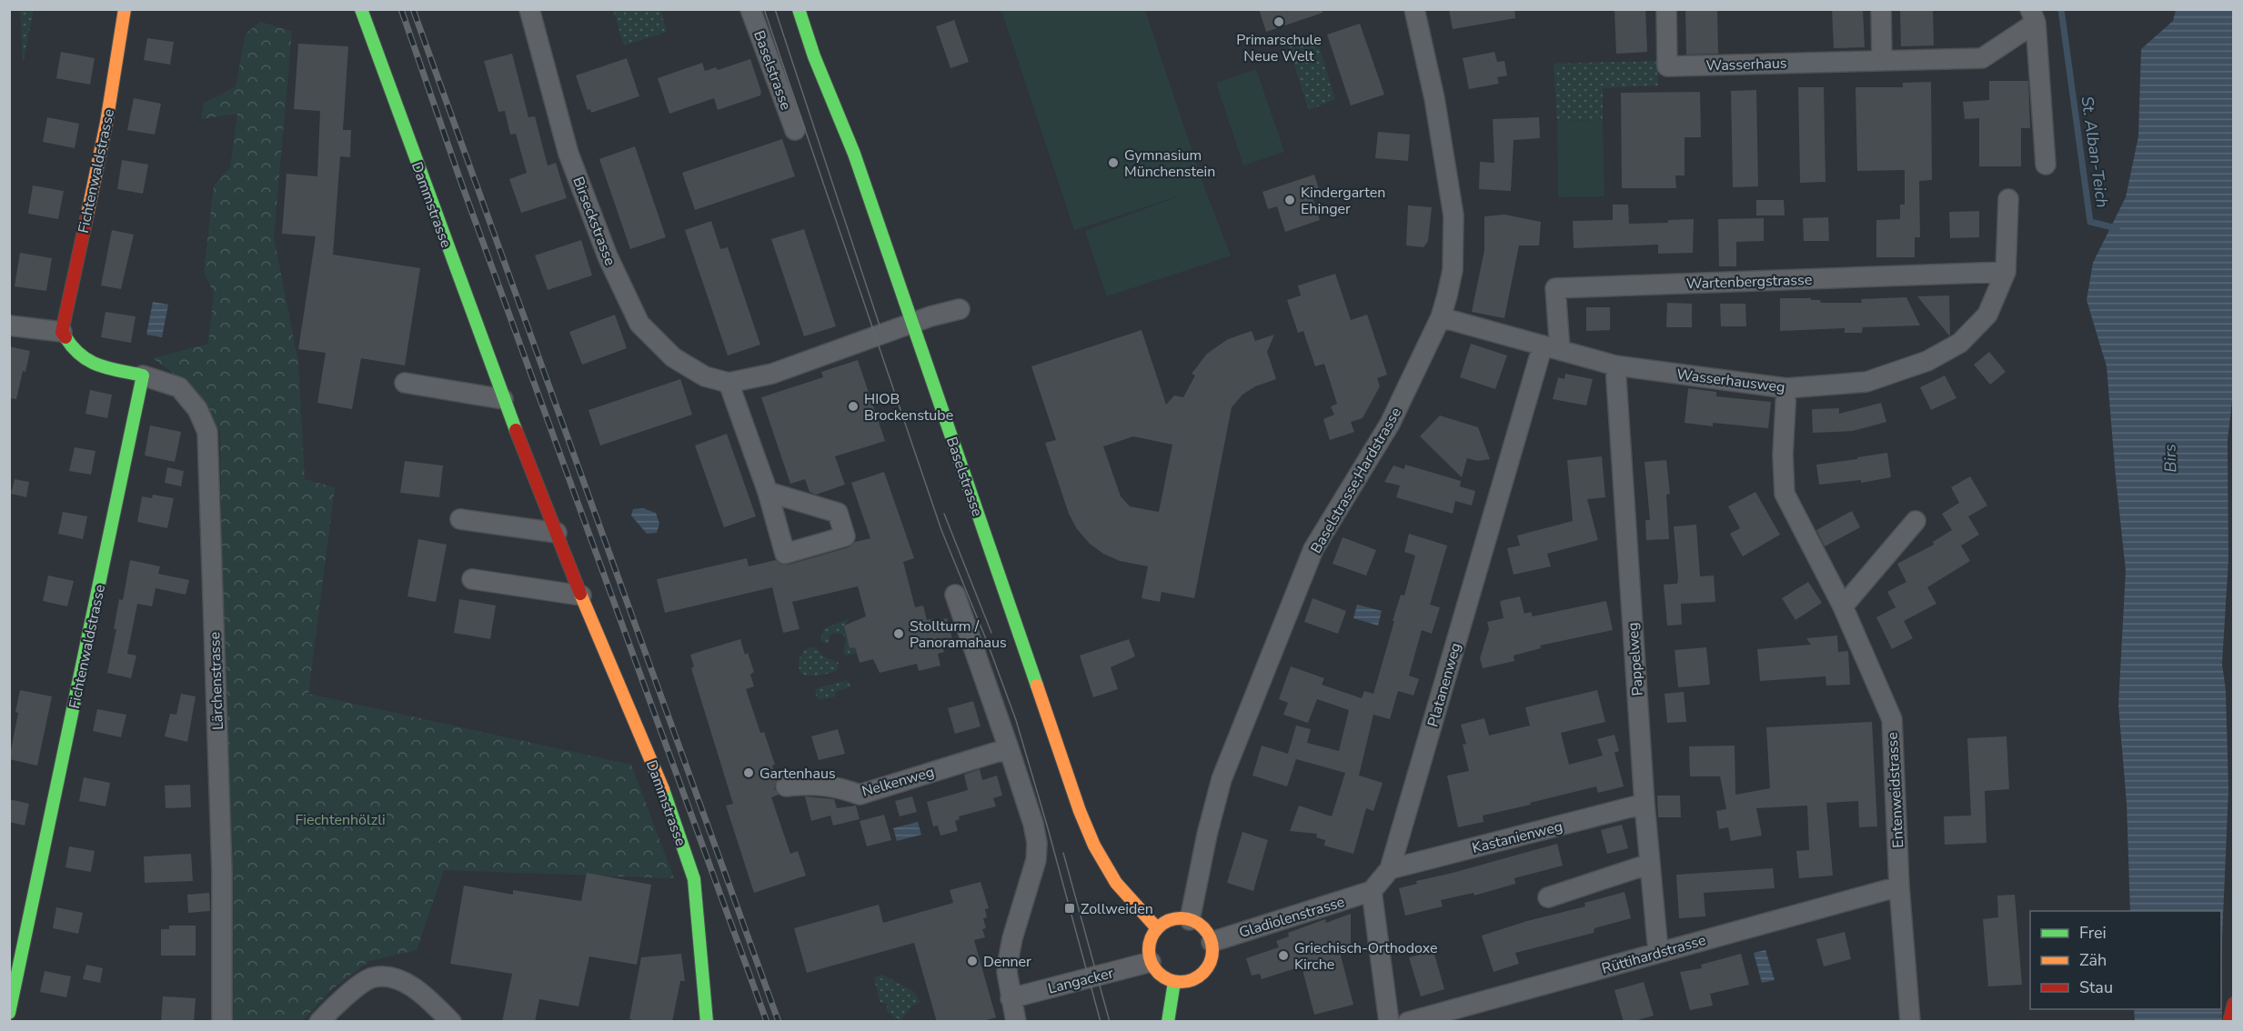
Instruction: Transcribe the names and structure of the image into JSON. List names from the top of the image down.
{
  "streets": {
    "main road": ["Baselstrasse", "Fichtenwaldstrasse", "Dammstrasse"],
    "street": [
      "Wasserhaus",
      "Birseckstrasse",
      "Wartenbergstrasse",
      "Wasserhausweg",
      "Baselstrasse;Hardstrasse",
      "Pappelweg",
      "Lärchenstrasse",
      "Platanenweg",
      "Nelkenweg",
      "Entenweidstrasse",
      "Kastanienweg",
      "Gladiolenstrasse",
      "Rüttihardstrasse",
      "Langacker"
    ]
  },
  "crossings": [
    ["Baselstrasse", "Birseckstrasse"],
    ["Baselstrasse", "Baselstrasse;Hardstrasse"],
    ["Baselstrasse", "Gladiolenstrasse"],
    ["Baselstrasse", "Langacker"],
    ["Fichtenwaldstrasse", "Lärchenstrasse"],
    ["Wartenbergstrasse", "Wasserhausweg"],
    ["Wartenbergstrasse", "Platanenweg"],
    ["Wasserhausweg", "Baselstrasse;Hardstrasse"],
    ["Wasserhausweg", "Pappelweg"],
    ["Wasserhausweg", "Platanenweg"],
    ["Wasserhausweg", "Entenweidstrasse"],
    ["Baselstrasse;Hardstrasse", "Gladiolenstrasse"],
    ["Baselstrasse;Hardstrasse", "Langacker"],
    ["Pappelweg", "Kastanienweg"],
    ["Pappelweg", "Rüttihardstrasse"],
    ["Platanenweg", "Kastanienweg"],
    ["Platanenweg", "Gladiolenstrasse"],
    ["Entenweidstrasse", "Rüttihardstrasse"],
    ["Gladiolenstrasse", "Langacker"]
  ],
  "water": ["St. Alban-Teich", "Birs"],
  "parks": ["Fiechtenhölzli"],
  "places": {
    "other": [
      "Primarschule Neue Welt",
      "Gymnasium Münchenstein",
      "Kindergarten Ehinger",
      "HIOB Brockenstube",
      "Stollturm / Panoramahaus",
      "Gartenhaus",
      "Griechisch-Orthodoxe Kirche",
      "Denner"
    ],
    "transit": ["Zollweiden"]
  },
  "legend": ["Frei", "Zäh", "Stau"]
}
